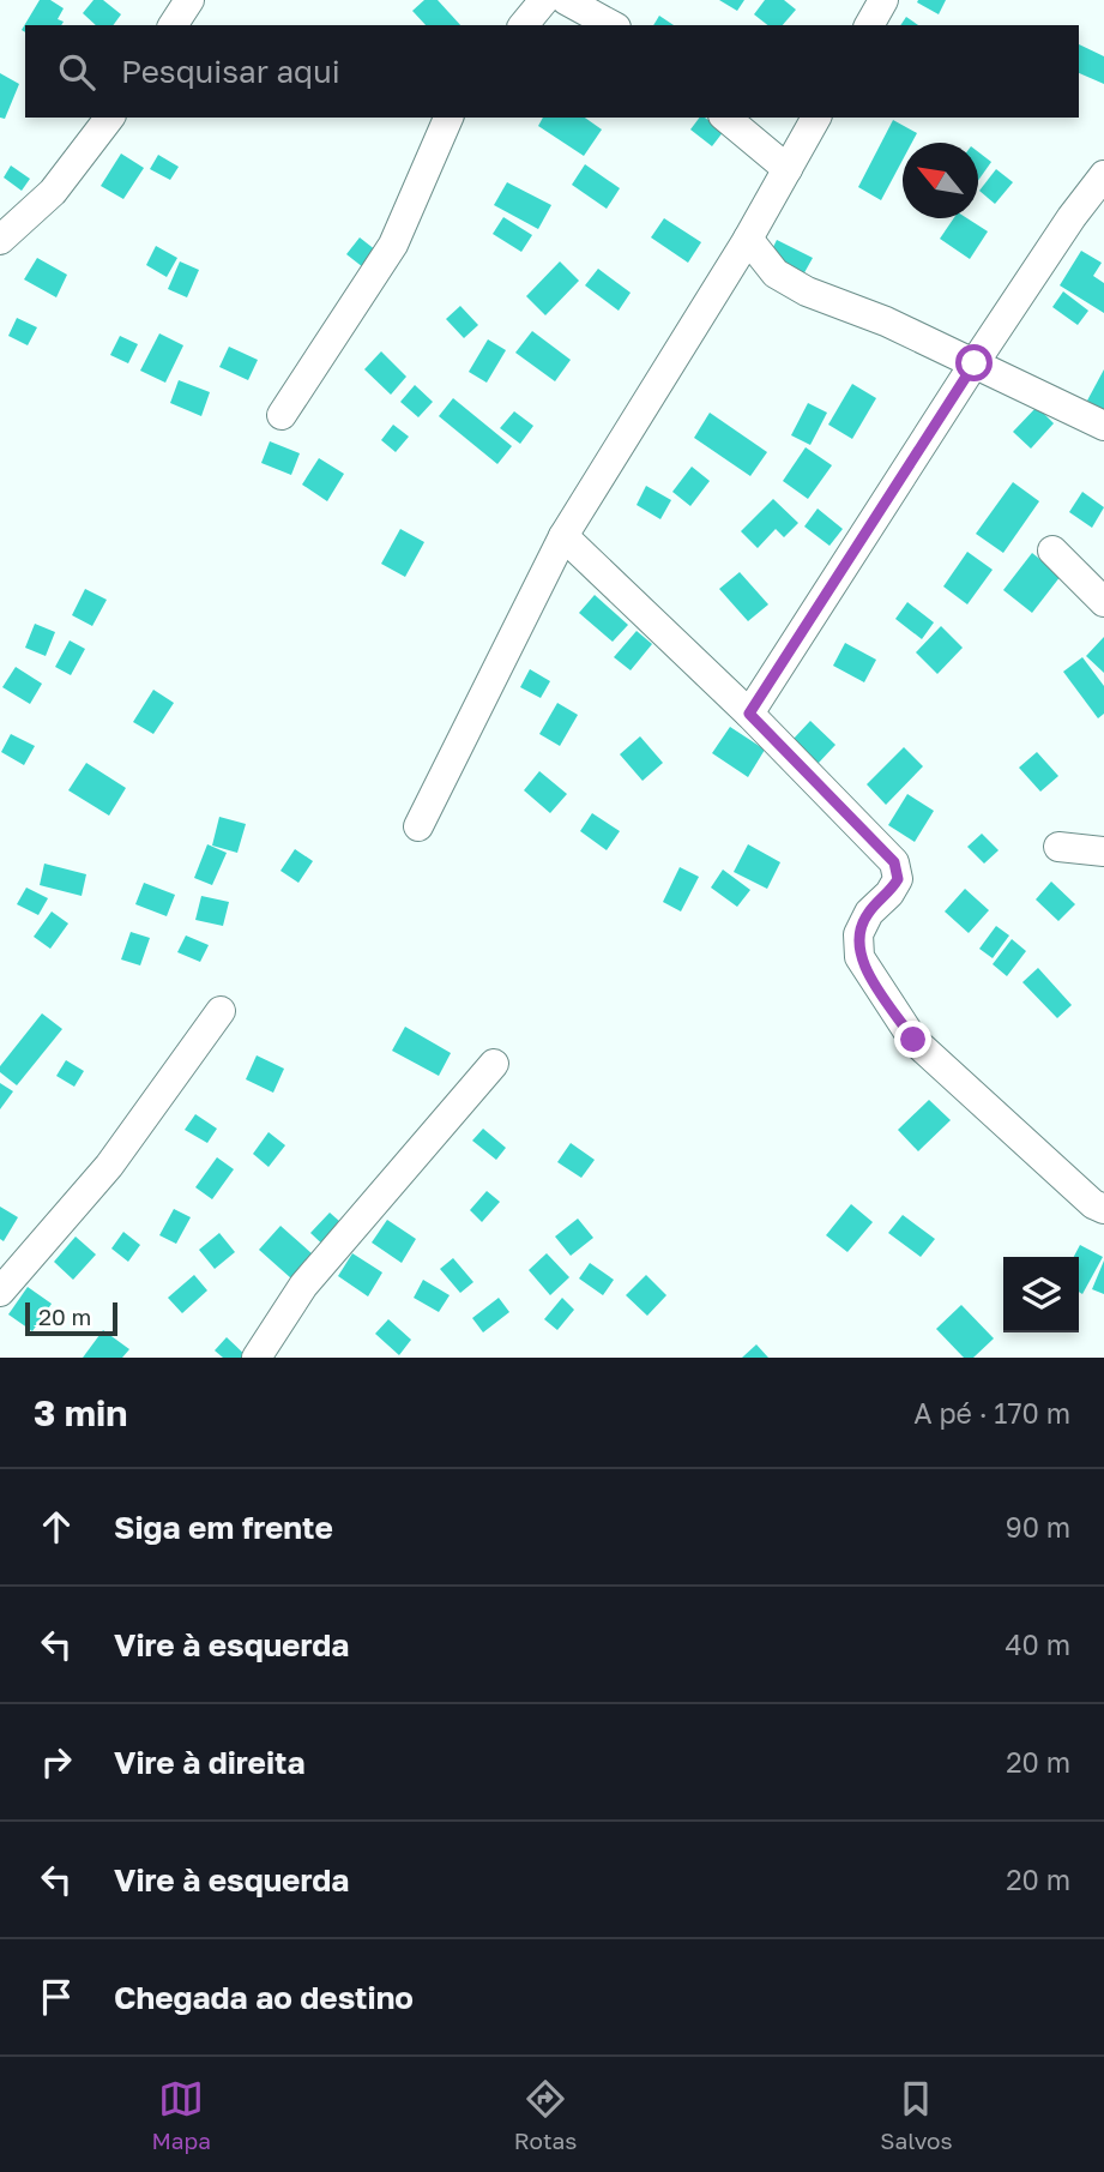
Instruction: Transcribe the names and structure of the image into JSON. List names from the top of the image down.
{
  "scale_bar": "20 m",
  "north": "top left",
  "page": {
    "search": "Pesquisar aqui",
    "scale": "20 m",
    "heading": ["3 min", "A pé · 170 m"],
    "list": [
      ["Siga em frente", "90 m"],
      ["Vire à esquerda", "40 m"],
      ["Vire à direita", "20 m"],
      ["Vire à esquerda", "20 m"],
      "Chegada ao destino"
    ],
    "nav": ["Mapa", "Rotas", "Salvos"]
  }
}
